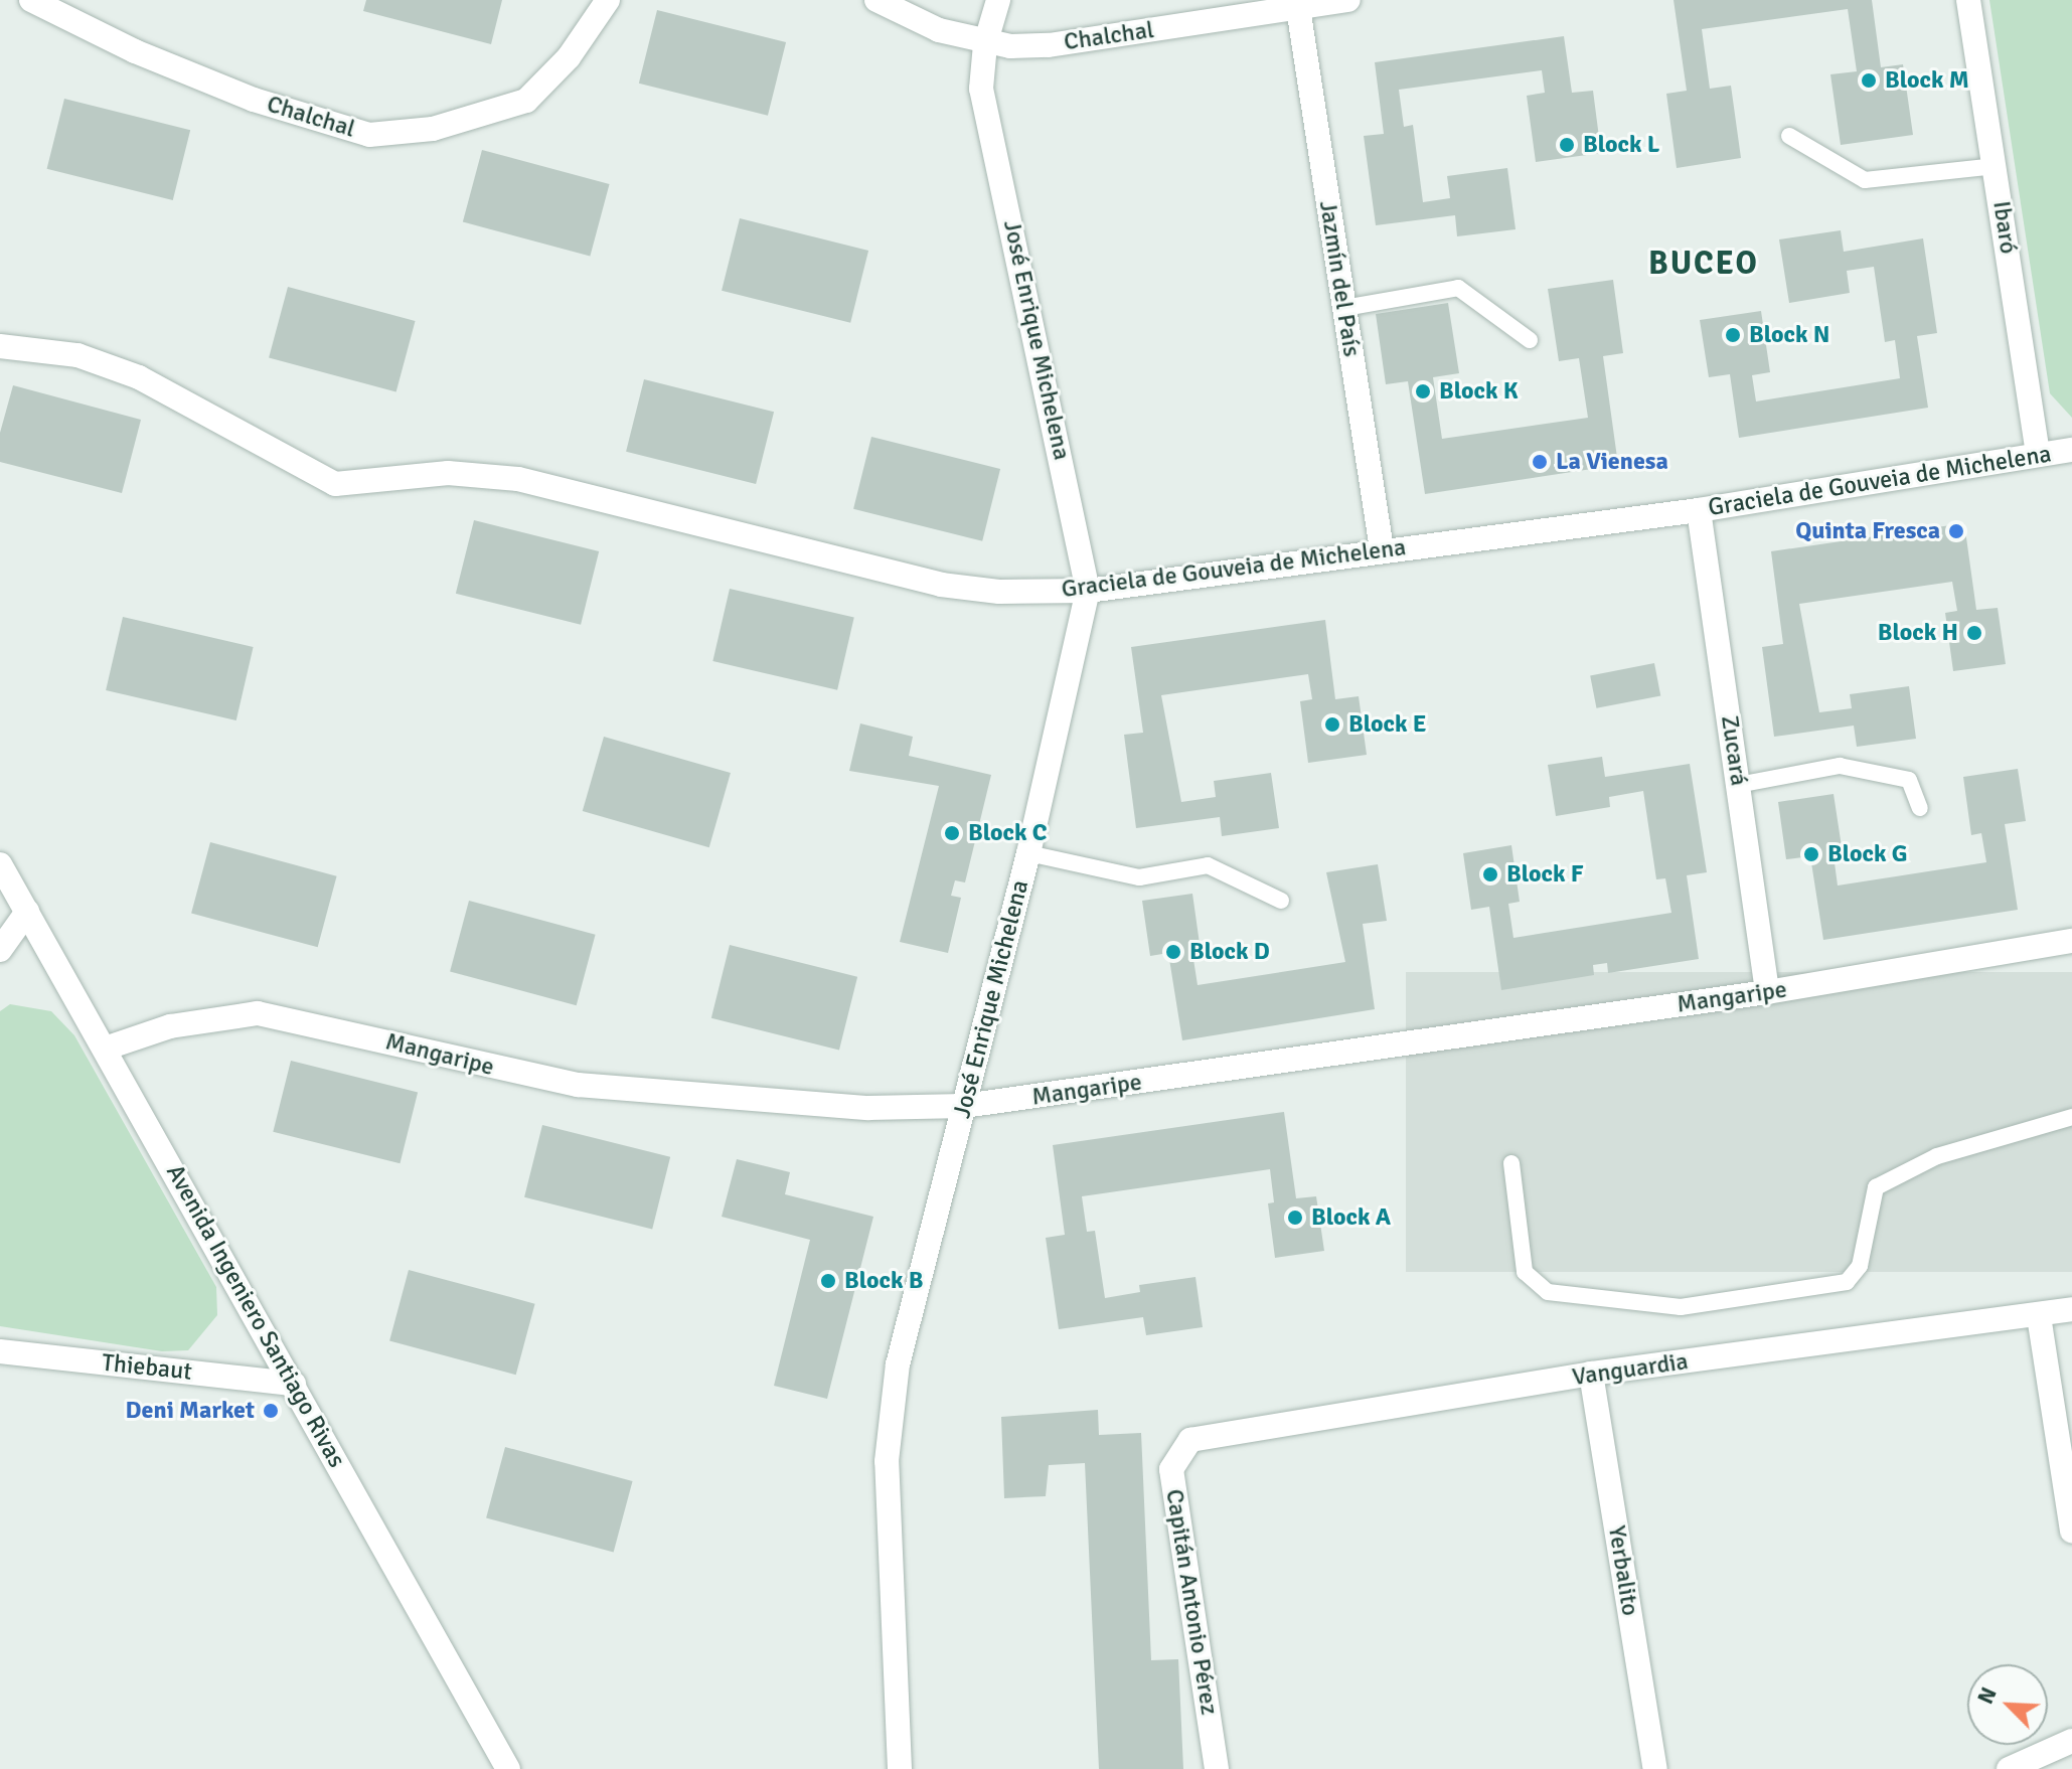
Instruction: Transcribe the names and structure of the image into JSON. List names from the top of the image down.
{
  "streets": {
    "street": [
      "Chalchal",
      "Ibaró",
      "Jazmín del País",
      "José Enrique Michelena",
      "Graciela de Gouveia de Michelena",
      "Zucará",
      "Mangaripe",
      "Avenida Ingeniero Santiago Rivas",
      "Thiebaut",
      "Vanguardia",
      "Yerbalito",
      "Capitán Antonio Pérez"
    ]
  },
  "crossings": [
    ["Chalchal", "Jazmín del País"],
    ["Chalchal", "José Enrique Michelena"],
    ["Ibaró", "Graciela de Gouveia de Michelena"],
    ["Jazmín del País", "Graciela de Gouveia de Michelena"],
    ["José Enrique Michelena", "Graciela de Gouveia de Michelena"],
    ["José Enrique Michelena", "Mangaripe"],
    ["Graciela de Gouveia de Michelena", "Zucará"],
    ["Zucará", "Mangaripe"],
    ["Mangaripe", "Avenida Ingeniero Santiago Rivas"],
    ["Avenida Ingeniero Santiago Rivas", "Thiebaut"],
    ["Vanguardia", "Yerbalito"],
    ["Vanguardia", "Capitán Antonio Pérez"]
  ],
  "districts": ["BUCEO"],
  "places": [
    "Block M",
    "Block L",
    "Block N",
    "Block K",
    "La Vienesa",
    "Quinta Fresca",
    "Block H",
    "Block E",
    "Block C",
    "Block G",
    "Block F",
    "Block D",
    "Block A",
    "Block B",
    "Deni Market"
  ],
  "north": "top left"
}
